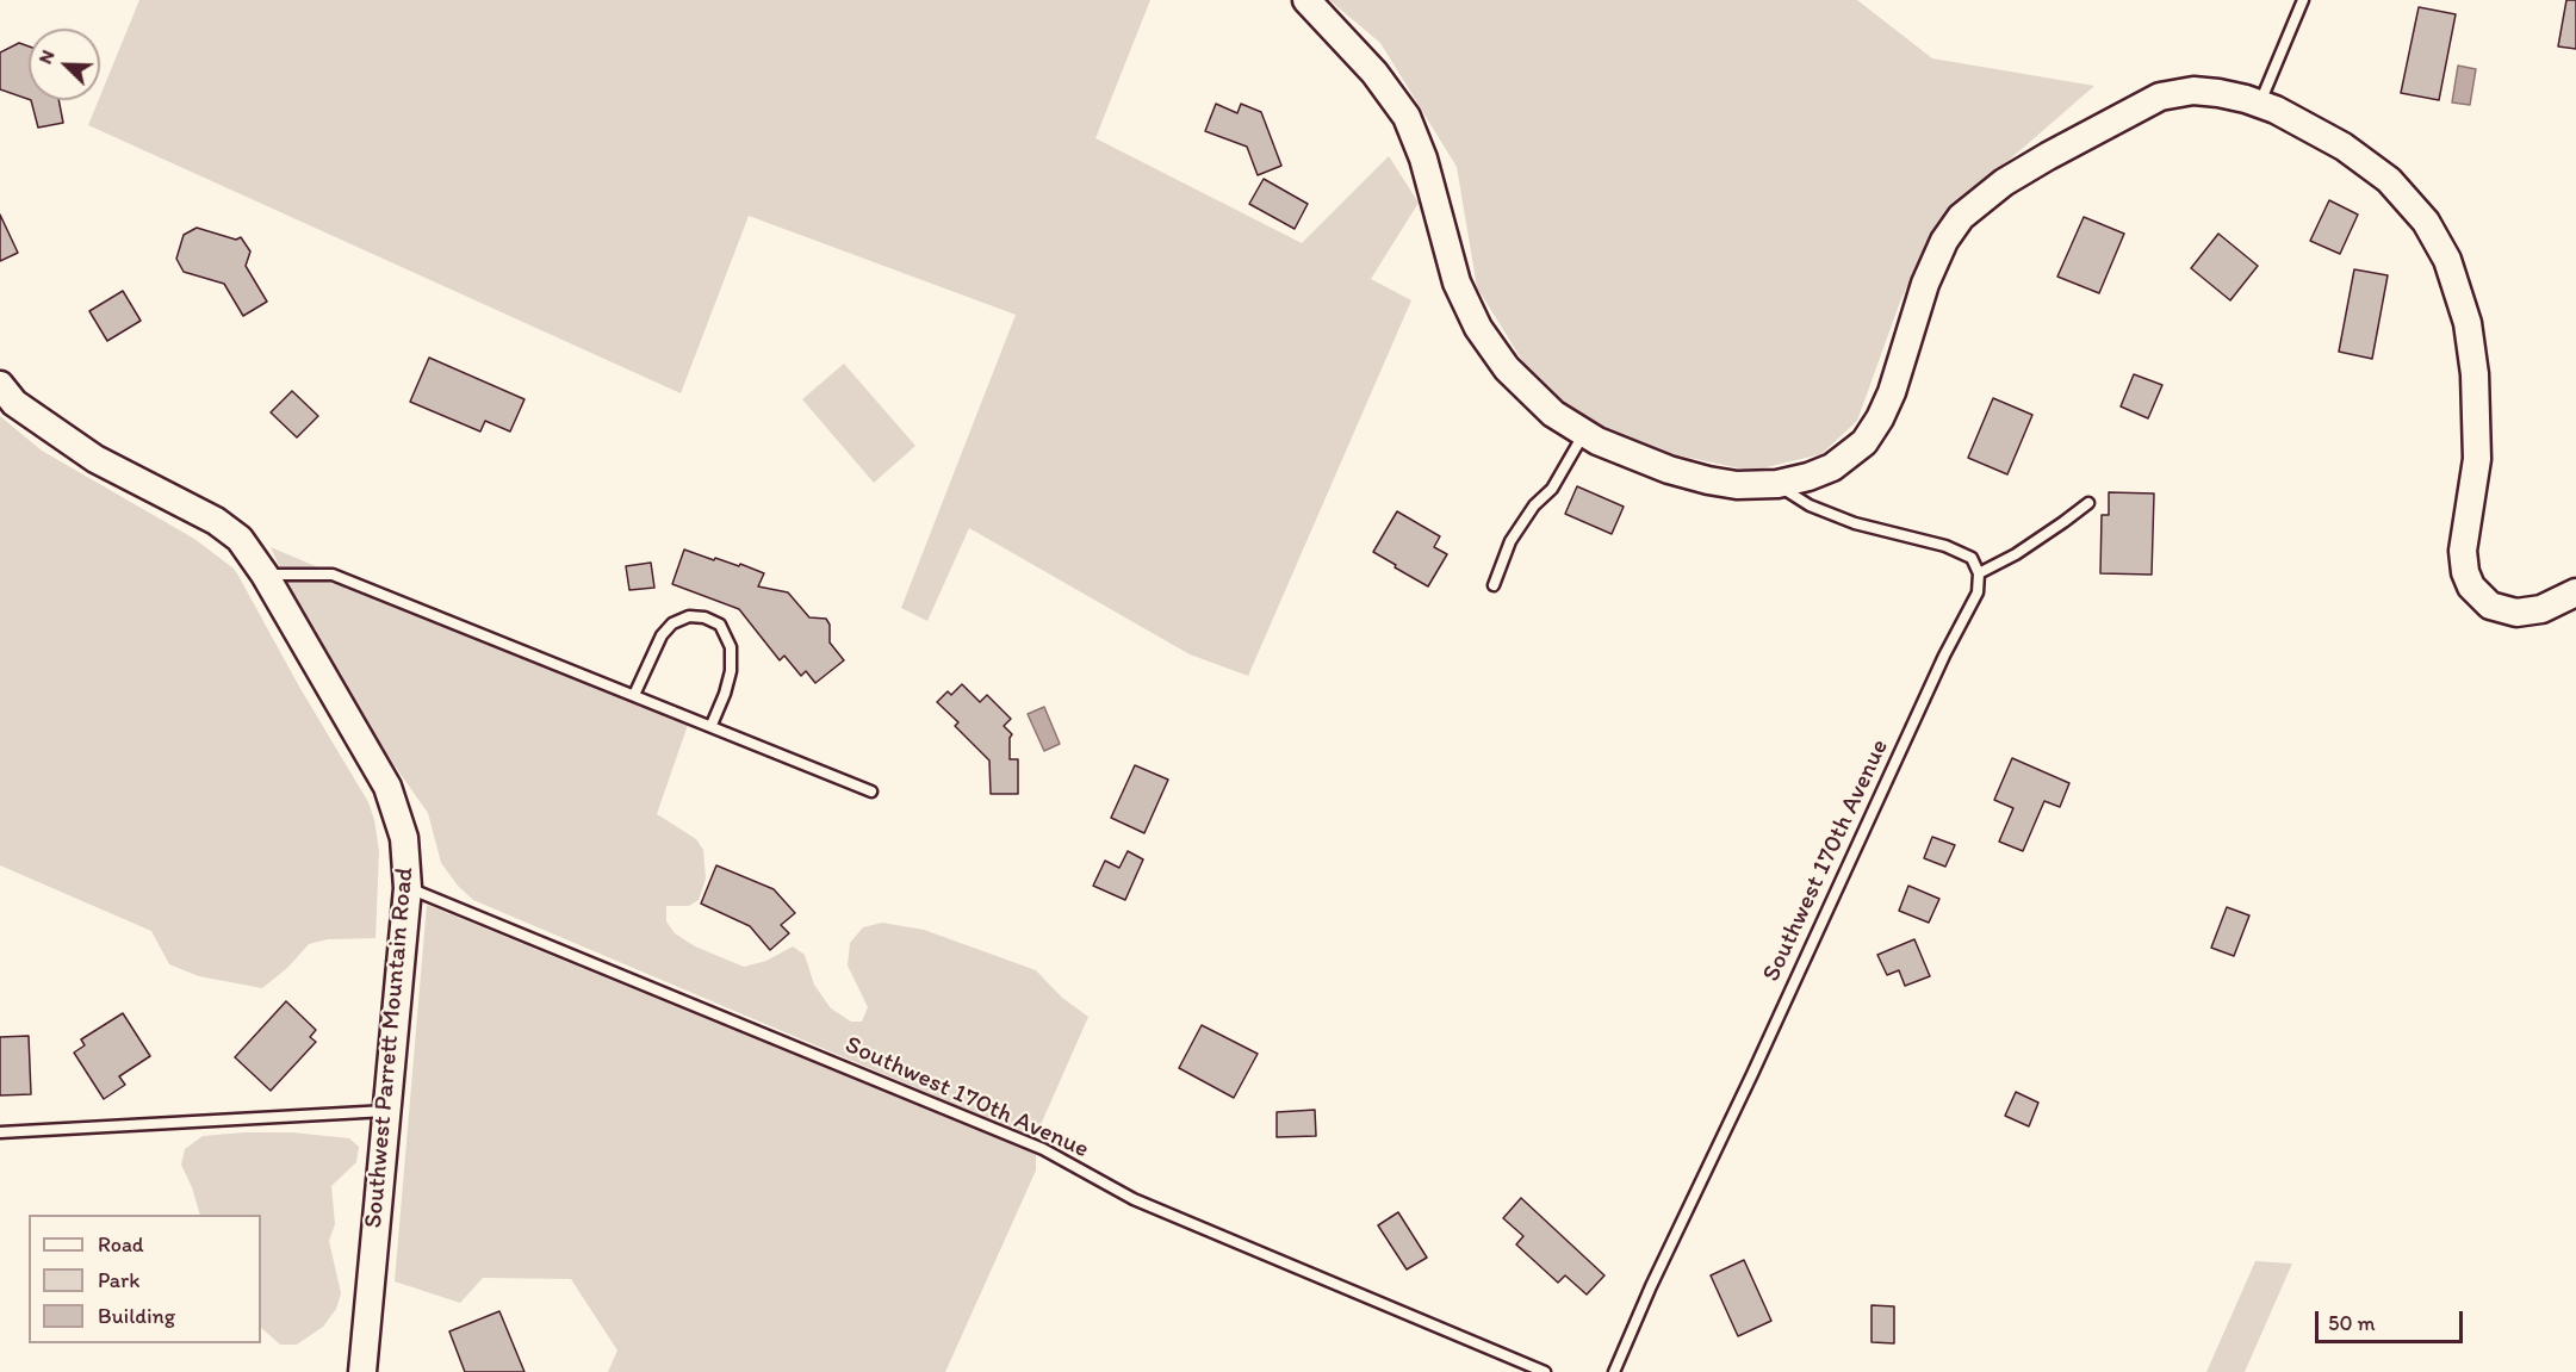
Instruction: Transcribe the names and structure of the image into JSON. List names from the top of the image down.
{
  "streets": {
    "street": ["Southwest Parrett Mountain Road"],
    "lane": ["Southwest 170th Avenue"]
  },
  "crossings": [
    ["Southwest 170th Avenue", "Southwest Parrett Mountain Road"]
  ],
  "legend": ["Road", "Park", "Building"],
  "scale_bar": "50 m",
  "north": "top left"
}
